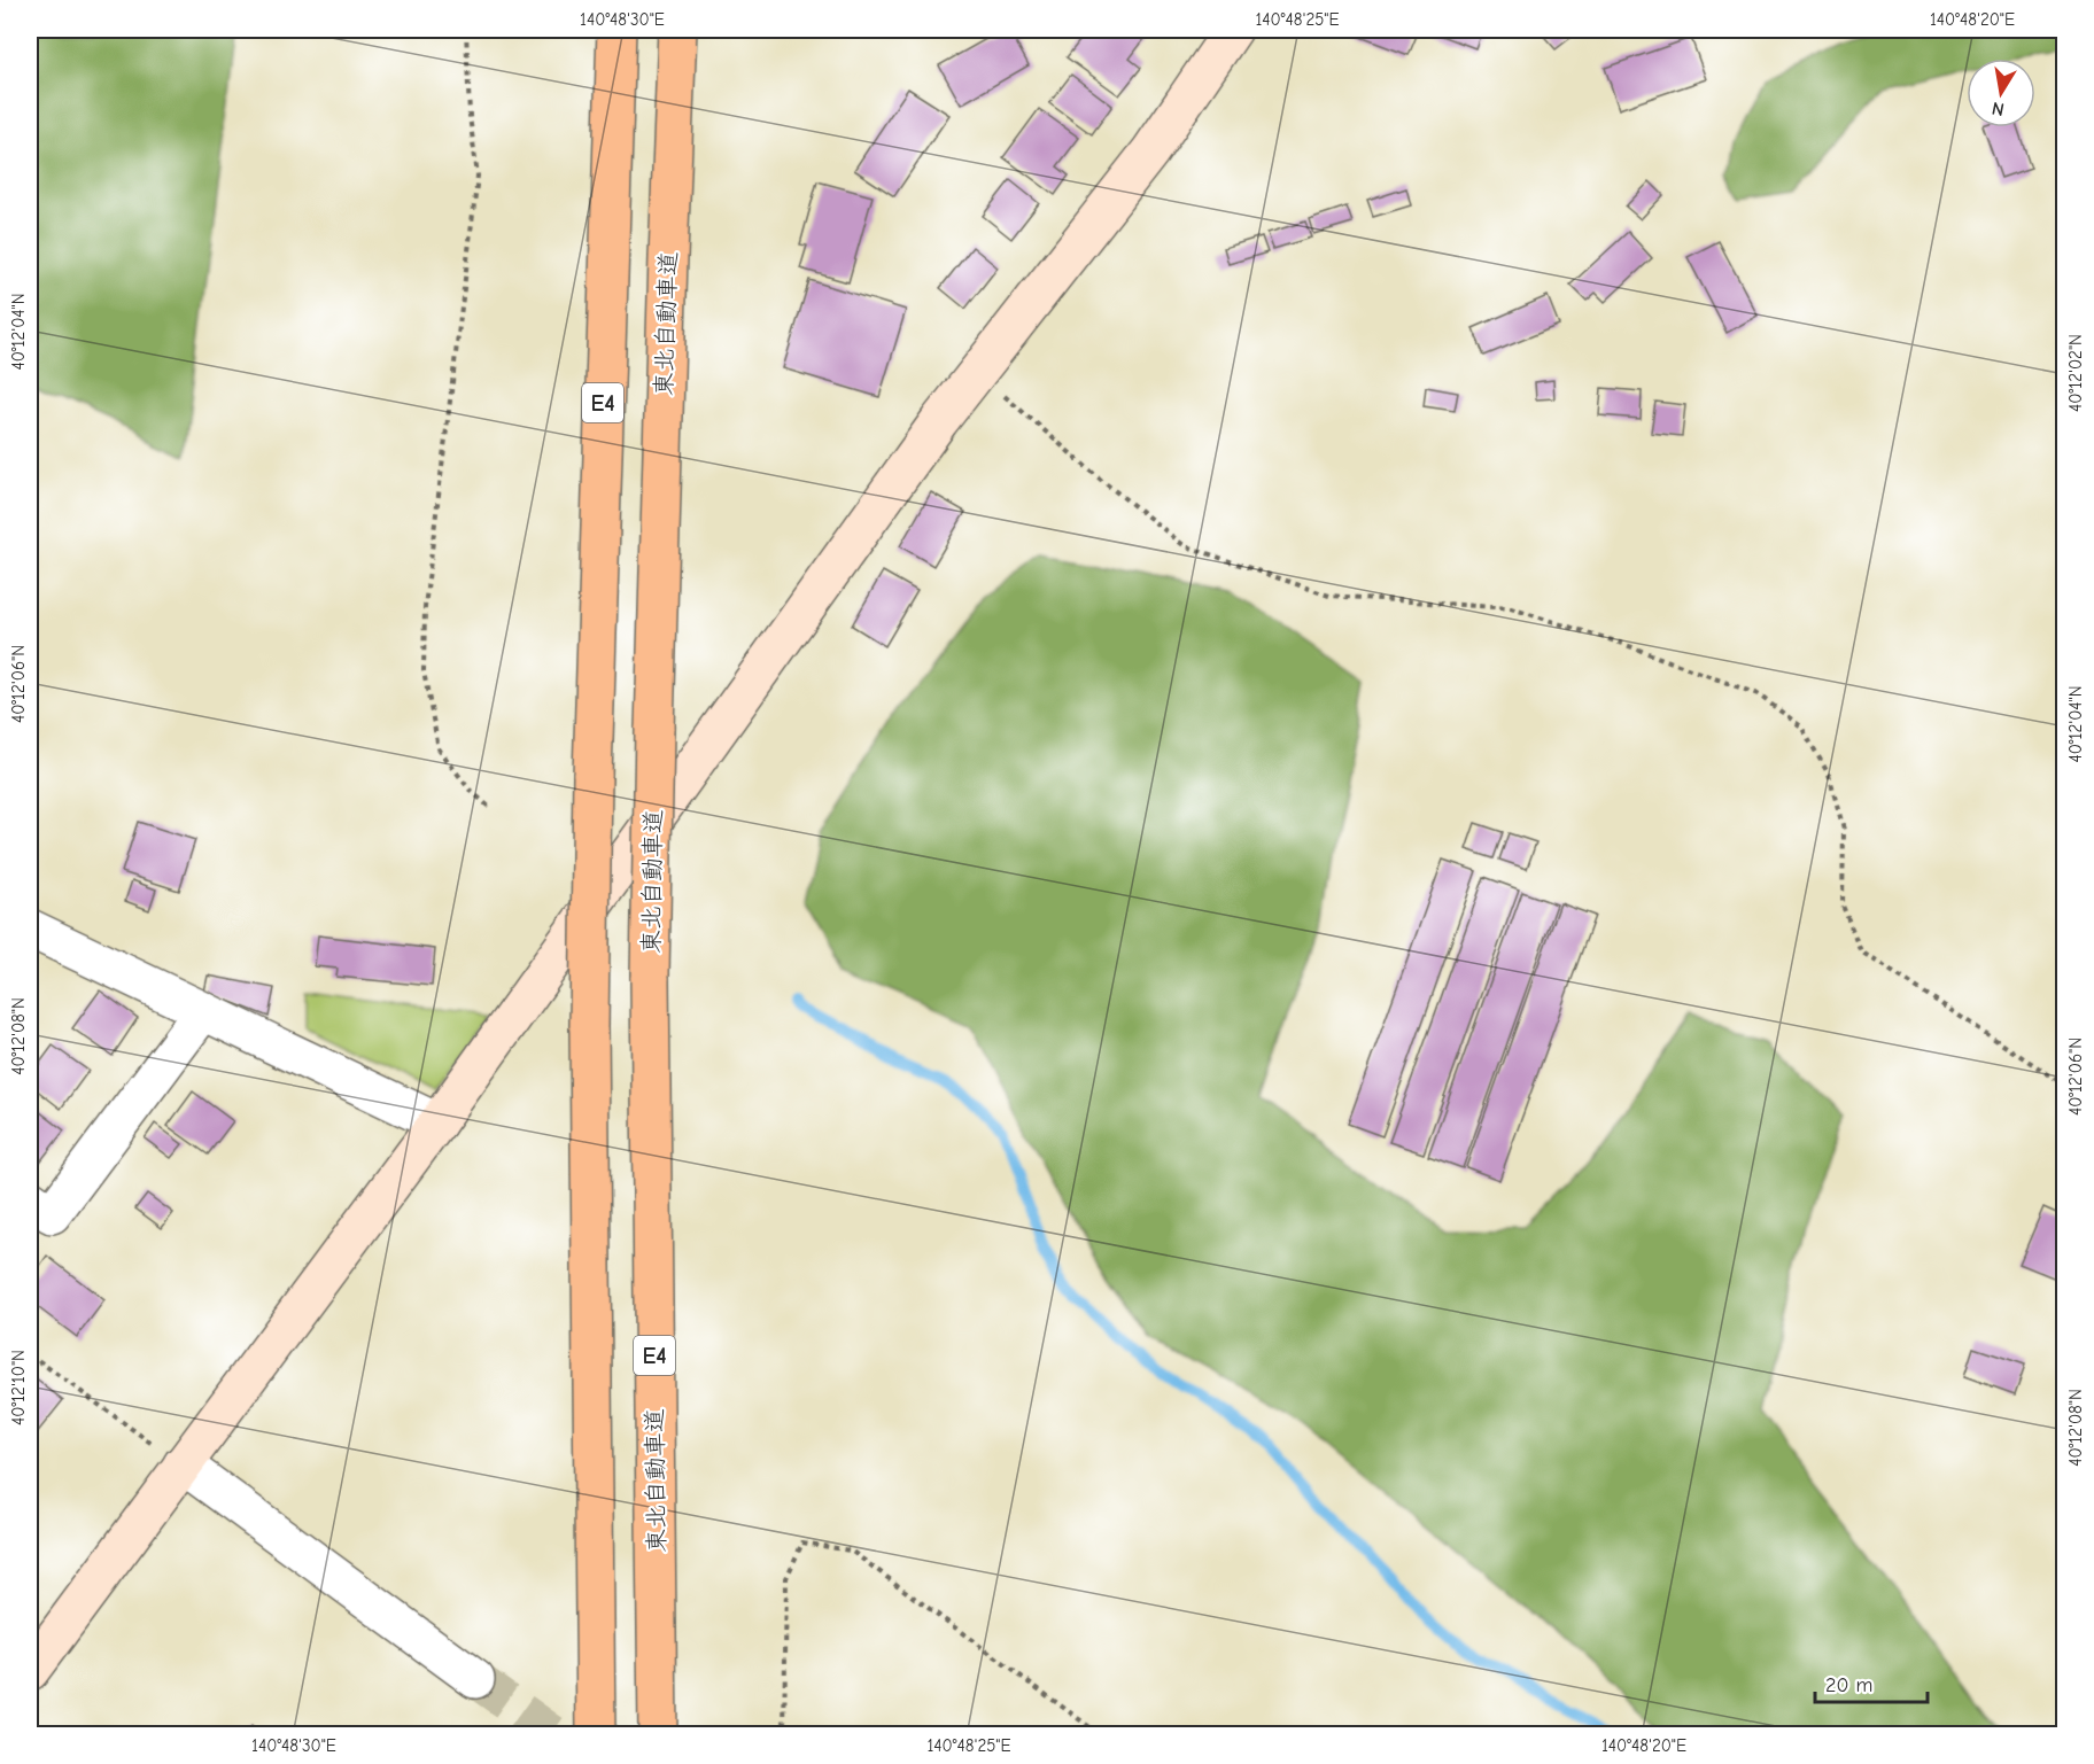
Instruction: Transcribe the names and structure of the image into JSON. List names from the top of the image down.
{
  "streets": {
    "highway": ["東北自動車道", "E4"]
  },
  "scale_bar": "20 m",
  "north": "bottom",
  "coordinates": [
    "140°48'30\"E",
    "140°48'25\"E",
    "140°48'20\"E",
    "40°12'04\"N",
    "40°12'02\"N",
    "40°12'06\"N",
    "40°12'08\"N",
    "40°12'10\"N"
  ]
}
